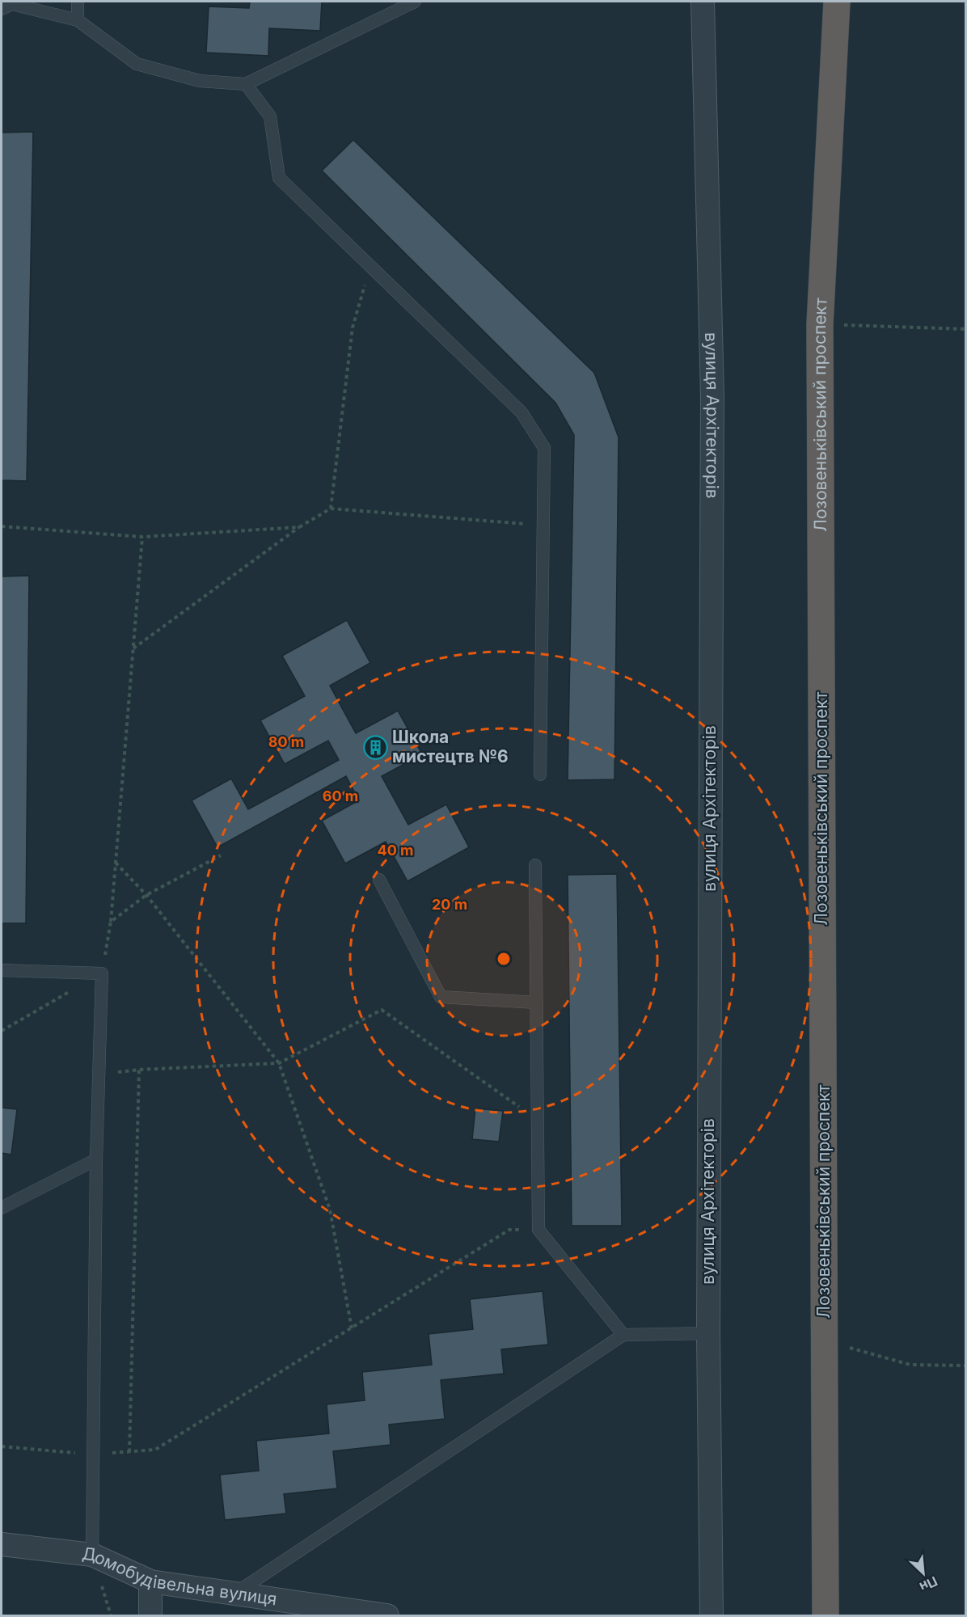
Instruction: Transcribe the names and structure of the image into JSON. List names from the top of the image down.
{
  "streets": {
    "highway": ["Лозовеньківський проспект"],
    "street": ["вулиця Архітекторів", "Домобудівельна вулиця"]
  },
  "places": {
    "building": ["Школа мистецтв №6"]
  },
  "north": "bottom right",
  "rings": [
    "80 m",
    "60 m",
    "40 m",
    "20 m"
  ]
}
